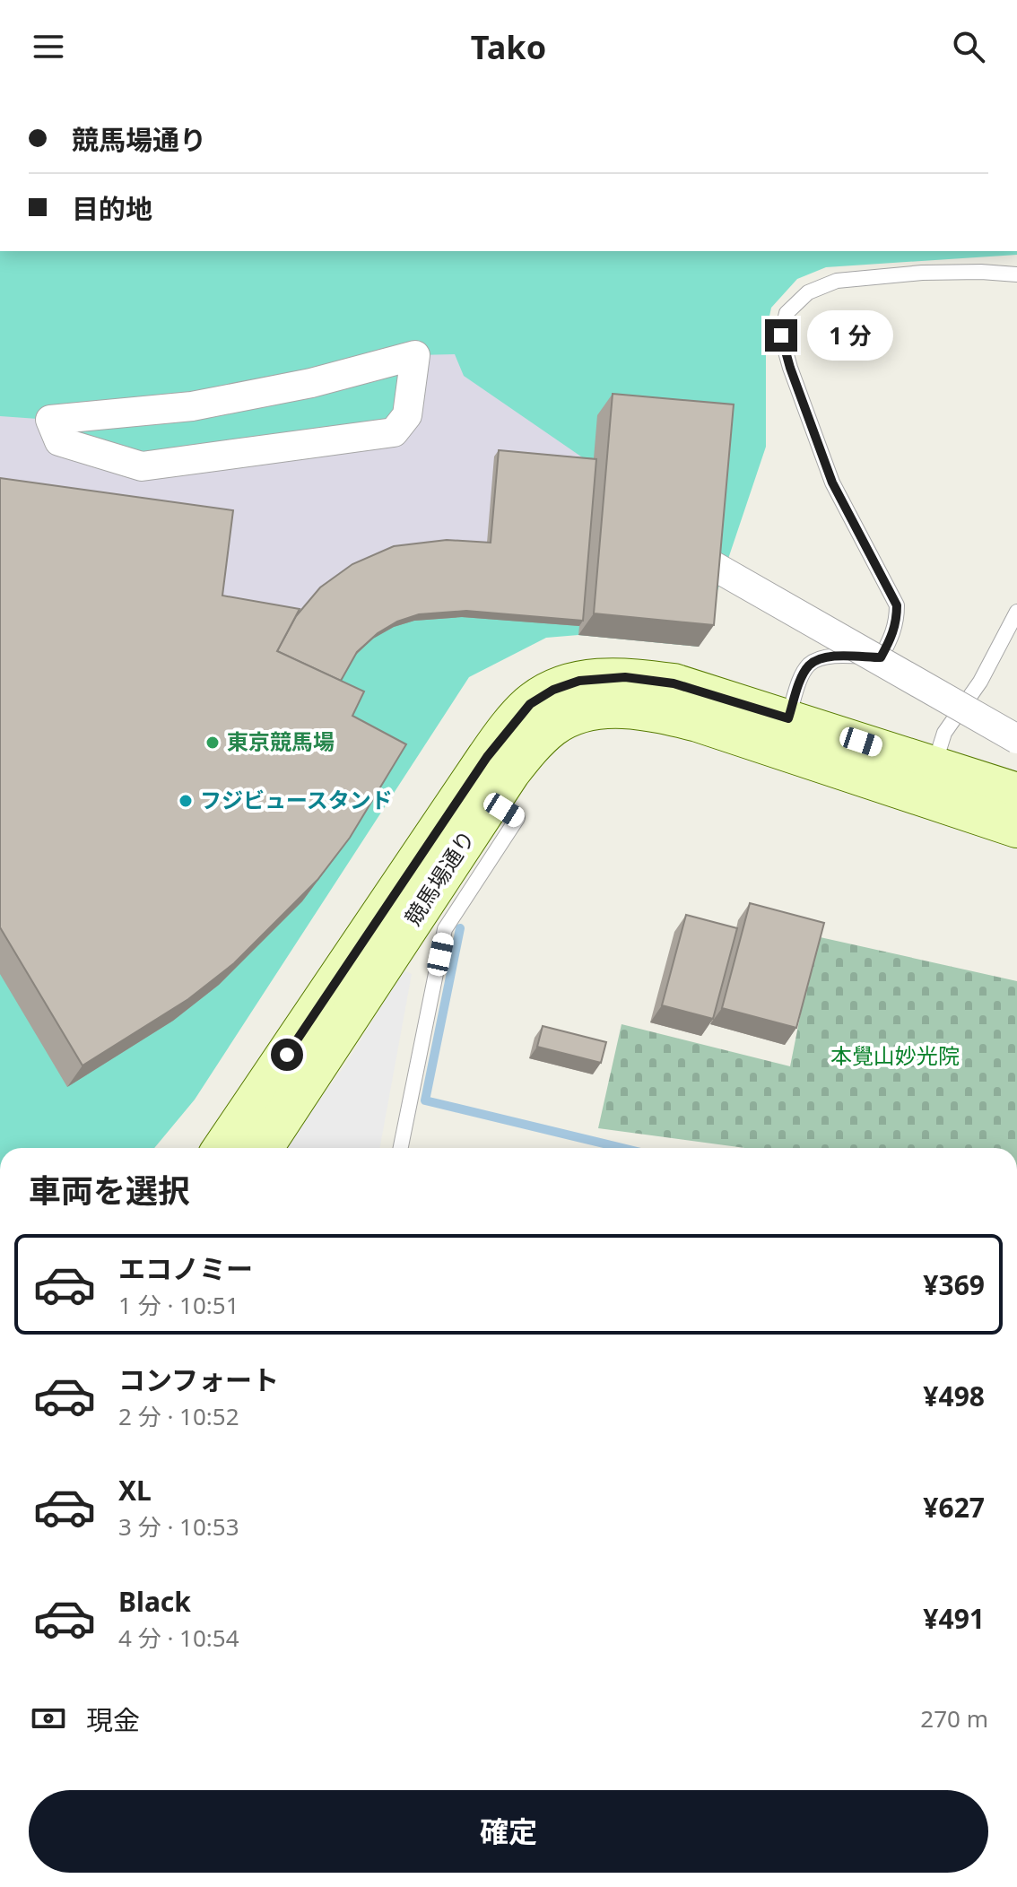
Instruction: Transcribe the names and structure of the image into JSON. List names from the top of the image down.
{
  "streets": {
    "street": ["競馬場通り"]
  },
  "parks": ["本覺山妙光院"],
  "places": ["東京競馬場", "フジビュースタンド"],
  "page": {
    "header": "Tako",
    "banner": ["競馬場通り", "目的地"],
    "bubble": "1 分",
    "heading": "車両を選択",
    "list": [
      {
        "name": "エコノミー",
        "note": "1 分 · 10:51",
        "value": "¥369"
      },
      {
        "name": "コンフォート",
        "note": "2 分 · 10:52",
        "value": "¥498"
      },
      {
        "name": "XL",
        "note": "3 分 · 10:53",
        "value": "¥627"
      },
      {
        "name": "Black",
        "note": "4 分 · 10:54",
        "value": "¥491"
      }
    ],
    "pay": ["現金", "270 m"],
    "buttons": "確定"
  }
}
